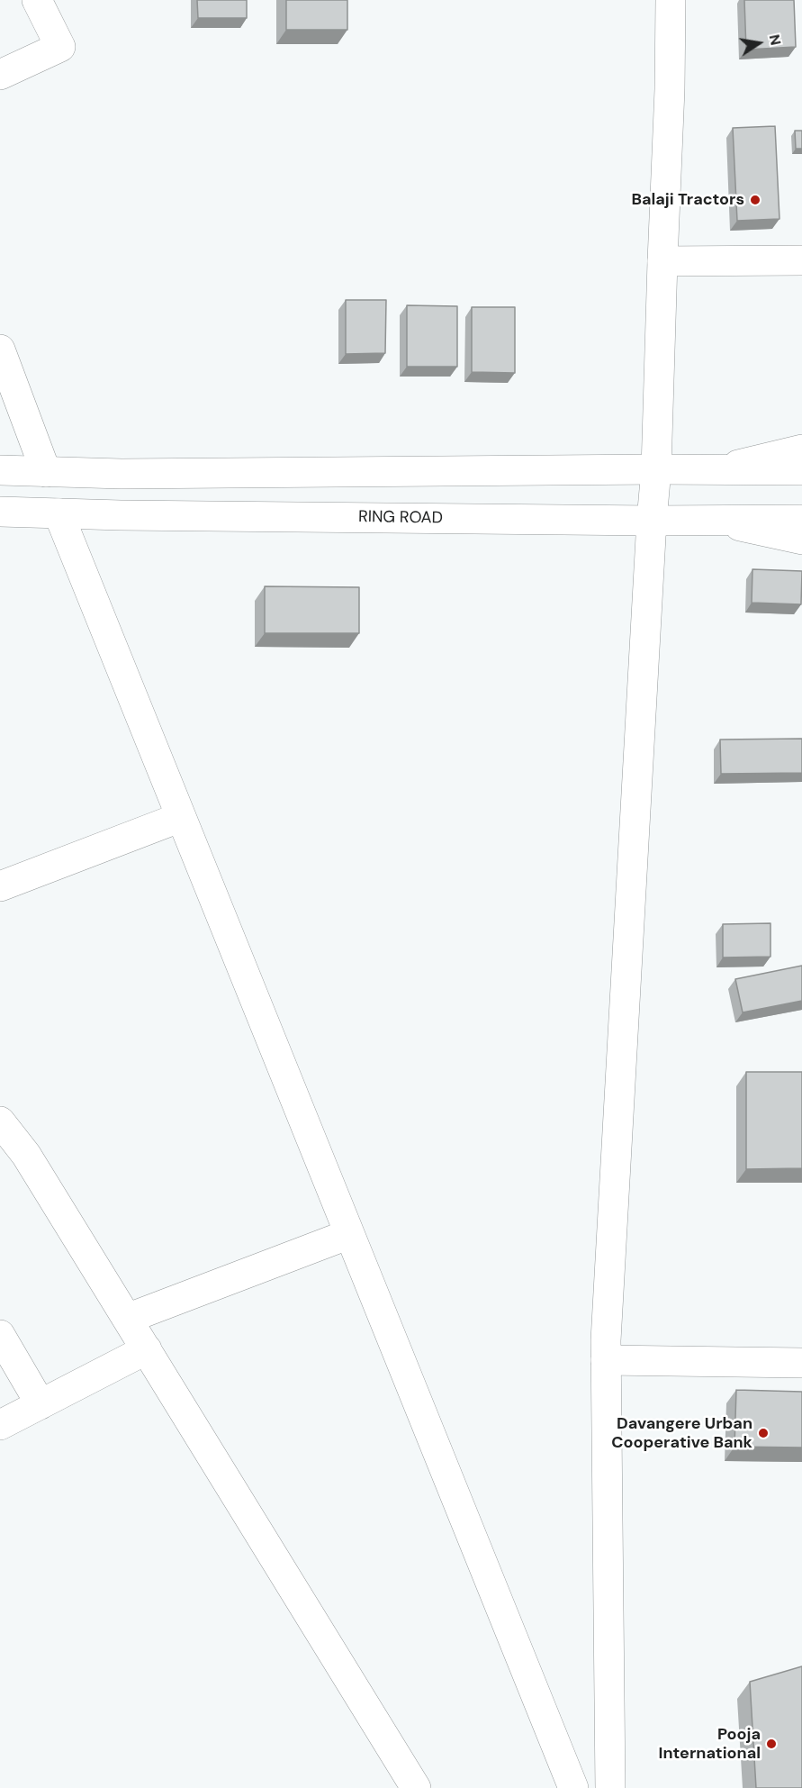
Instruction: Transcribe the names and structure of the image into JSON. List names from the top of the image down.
{
  "streets": {
    "street": ["RING ROAD"]
  },
  "places": ["Balaji Tractors", "Davangere Urban Cooperative Bank", "Pooja International"],
  "north": "right"
}
